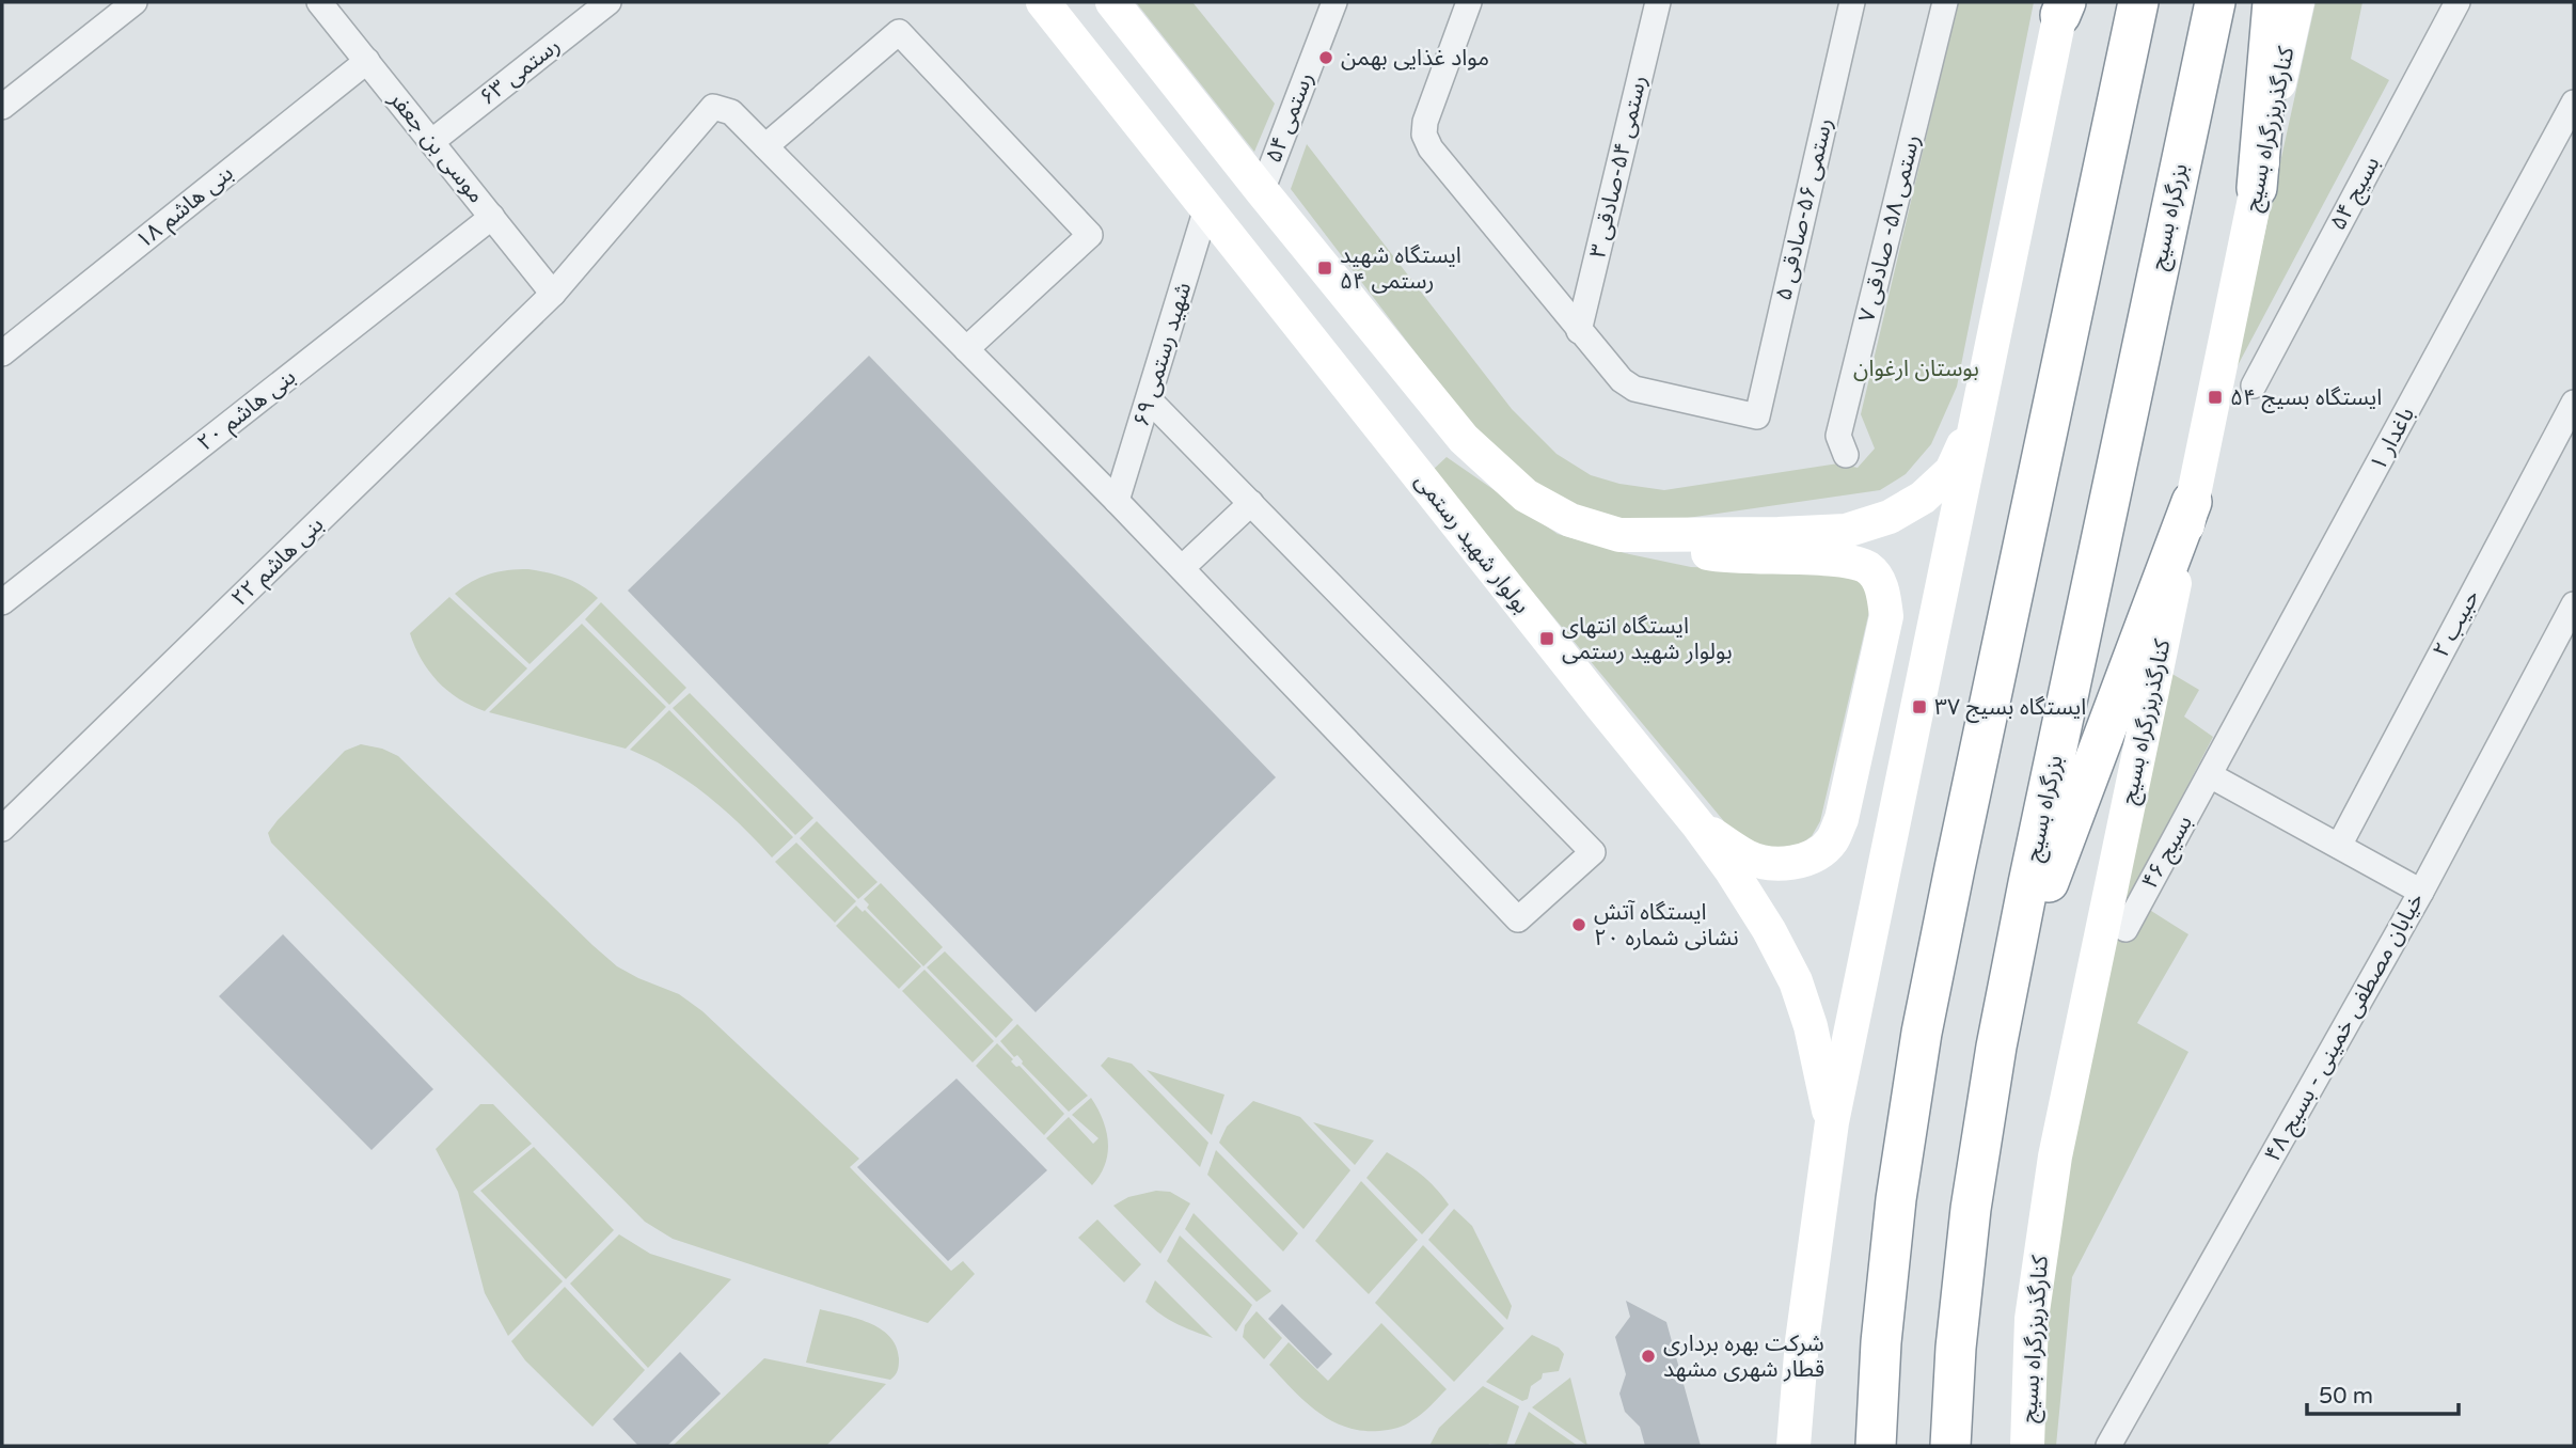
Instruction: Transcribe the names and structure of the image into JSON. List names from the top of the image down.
{
  "streets": {
    "highway": ["بزرگراه بسیج"],
    "main road": ["کنارگذربزرگراه بسیج", "بولوار شهید رستمی"],
    "street": [
      "رستمی ۶۳",
      "رستمی ۵۴",
      "موسی بن جعفر",
      "رستمی ۵۴-صادقی ۳",
      "بسیج ۵۴",
      "بنی هاشم ۱۸",
      "رستمی ۵۶-صادقی ۵",
      "رستمی ۵۸- صادقی ۷",
      "شهید رستمی ۶۹",
      "بنی هاشم ۲۰",
      "باغدار ۱",
      "بنی هاشم ۲۲",
      "حبیب ۲",
      "بسیج ۴۶",
      "خیابان مصطفی خمینی - بسیج ۴۸"
    ]
  },
  "crossings": [
    ["رستمی ۶۳", "موسی بن جعفر"],
    ["موسی بن جعفر", "بنی هاشم ۱۸"],
    ["موسی بن جعفر", "بنی هاشم ۲۰"],
    ["موسی بن جعفر", "بنی هاشم ۲۲"],
    ["رستمی ۵۴-صادقی ۳", "رستمی ۵۶-صادقی ۵"],
    ["شهید رستمی ۶۹", "بولوار شهید رستمی"],
    ["باغدار ۱", "بسیج ۴۶"]
  ],
  "parks": ["بوستان ارغوان"],
  "places": {
    "other": ["مواد غذایی بهمن", "ایستگاه آتش نشانی شماره ۲۰", "شرکت بهره برداری قطار شهری مشهد"],
    "transit": [
      "ایستگاه شهید رستمی ۵۴",
      "ایستگاه بسیج ۵۴",
      "ایستگاه انتهای بولوار شهید رستمی",
      "ایستگاه بسیج ۳۷"
    ]
  },
  "scale_bar": "50 m"
}
